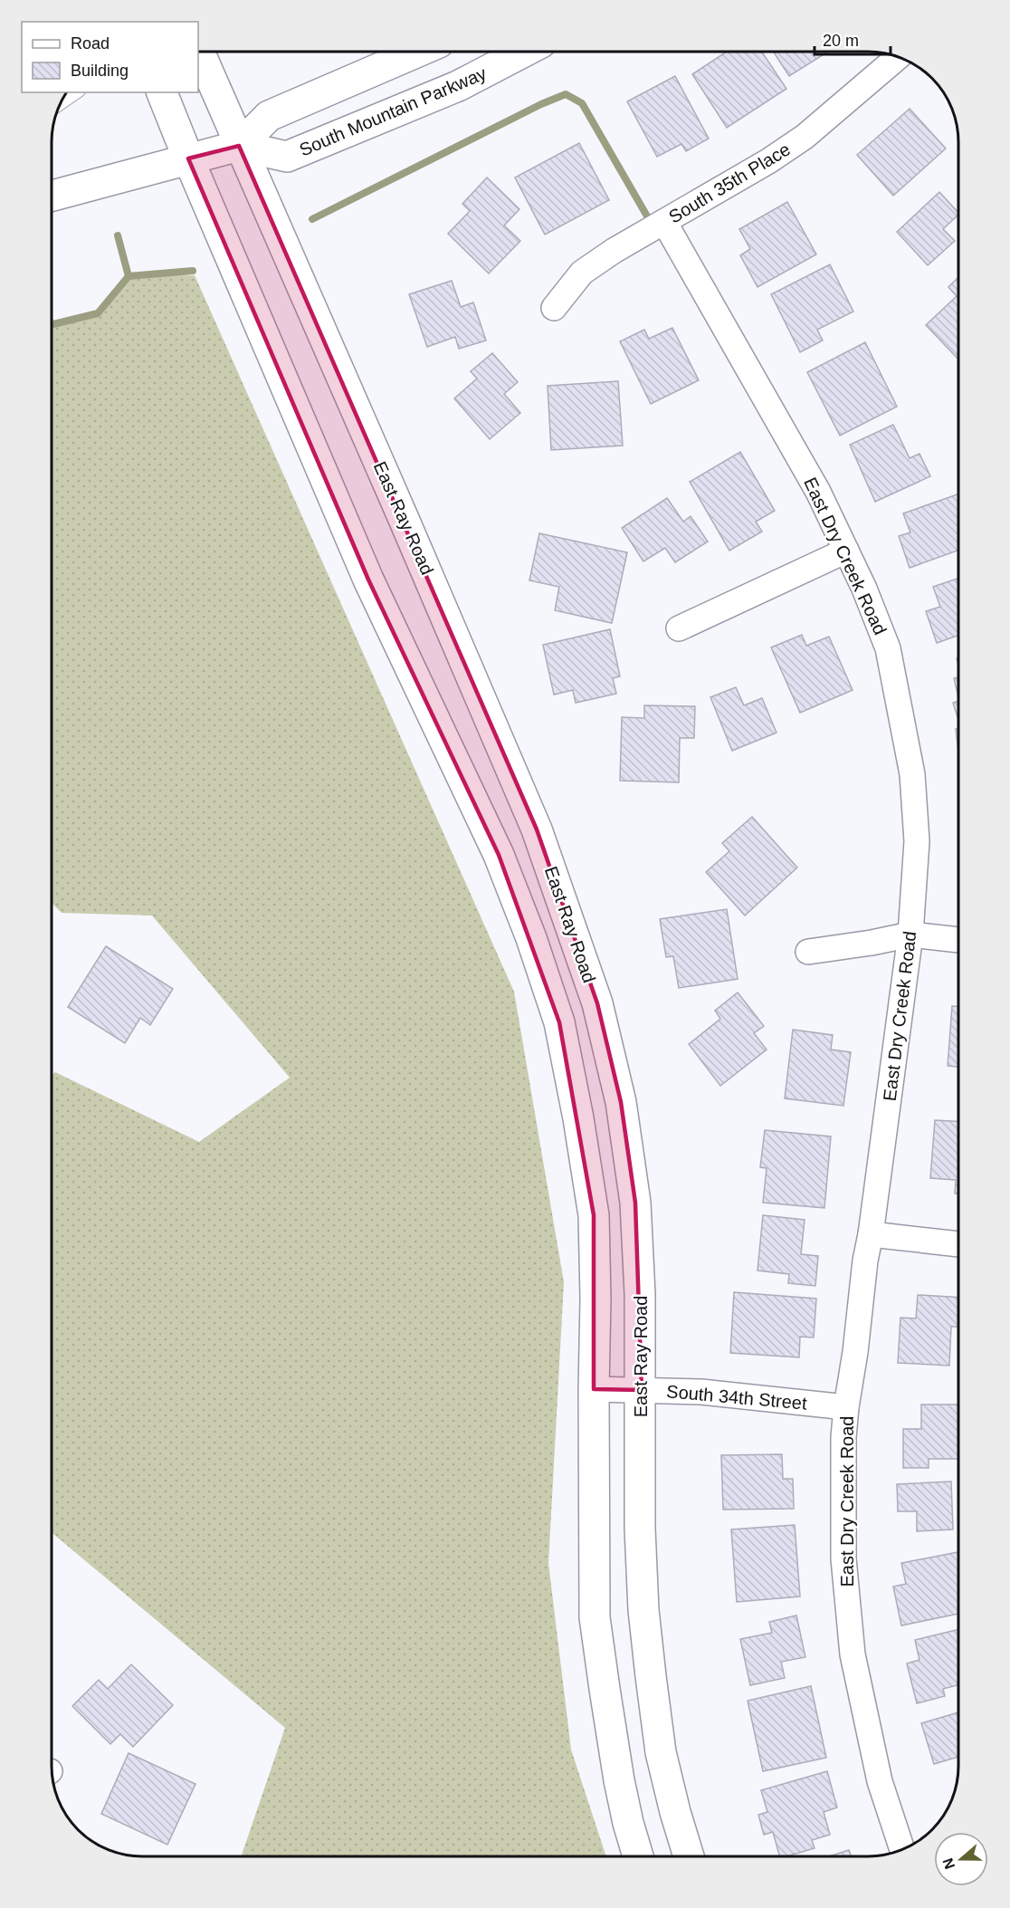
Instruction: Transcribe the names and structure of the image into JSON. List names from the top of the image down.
{
  "streets": {
    "main road": ["South Mountain Parkway", "East Ray Road"],
    "street": ["South 35th Place", "East Dry Creek Road", "South 34th Street"]
  },
  "crossings": [
    ["South Mountain Parkway", "East Ray Road"],
    ["South 35th Place", "East Dry Creek Road"],
    ["East Ray Road", "South 34th Street"],
    ["East Dry Creek Road", "South 34th Street"]
  ],
  "legend": ["Road", "Building"],
  "scale_bar": "20 m",
  "north": "left"
}
